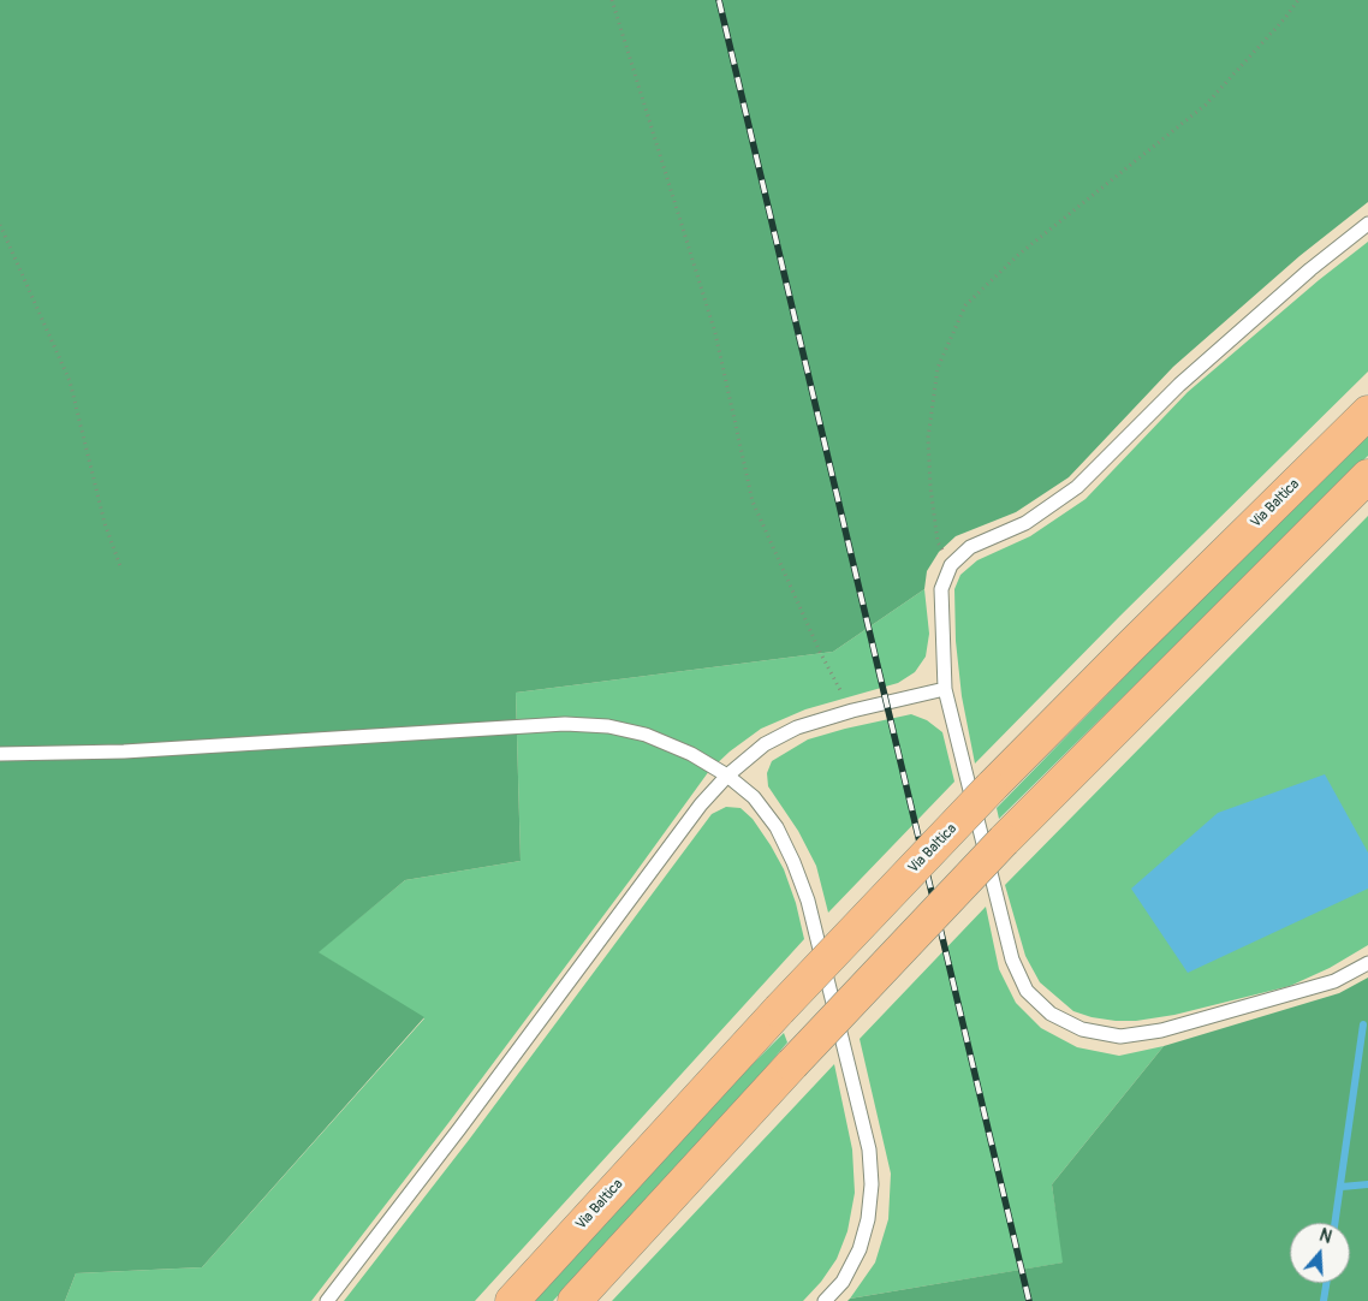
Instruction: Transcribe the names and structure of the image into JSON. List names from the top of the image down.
{
  "streets": {
    "highway": ["Via Baltica"]
  },
  "north": "top"
}
